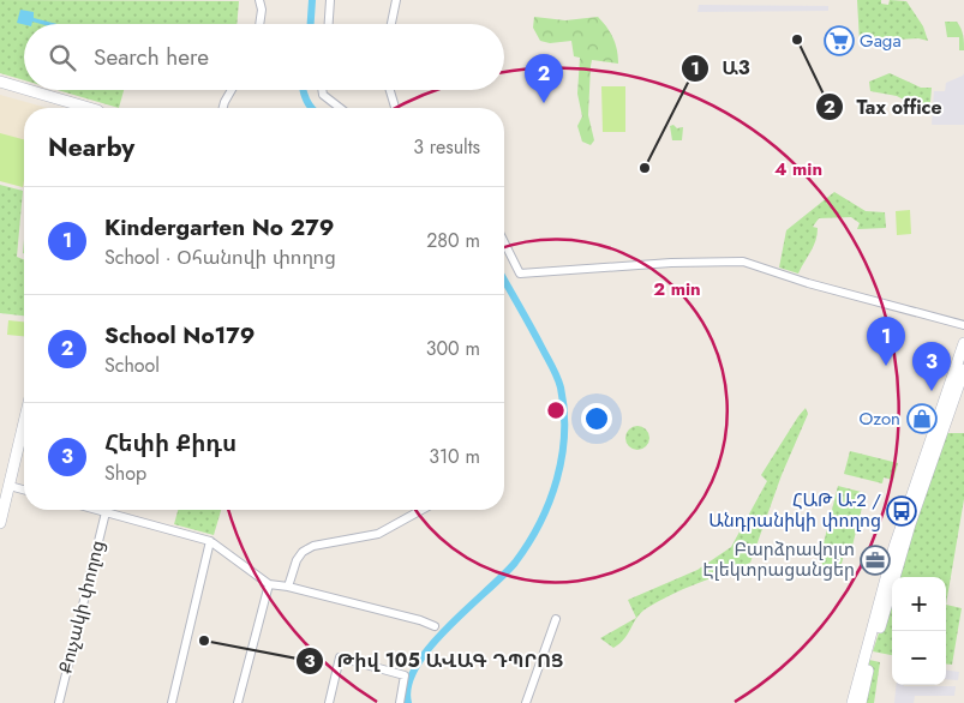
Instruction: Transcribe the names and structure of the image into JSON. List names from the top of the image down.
{
  "streets": {
    "street": ["Քուչակի փողոց"]
  },
  "places": {
    "other": ["Tax office", "Ա3", "Թիվ 105 ԱՎԱԳ ԴՊՐՈՑ"],
    "supermarket": ["Gaga"],
    "shop": ["Ozon"],
    "bus stop": ["ՀԱԹ Ա-2 / Անդրանիկի փողոց"],
    "office": ["Բարձրավոլտ Էլեկտրացանցեր"]
  },
  "page": {
    "search": "Search here",
    "pins": ["2", "1", "3"],
    "heading": ["Nearby", "3 results"],
    "list": [
      {
        "mark": "1",
        "name": "Kindergarten No 279",
        "note": "School · Օհանովի փողոց",
        "value": "280 m"
      },
      {
        "mark": "2",
        "name": "School No179",
        "note": "School",
        "value": "300 m"
      },
      {
        "mark": "3",
        "name": "Հեփի Քիդս",
        "note": "Shop",
        "value": "310 m"
      }
    ],
    "map_buttons": ["+", "−"]
  },
  "rings": ["4 min", "2 min"]
}
